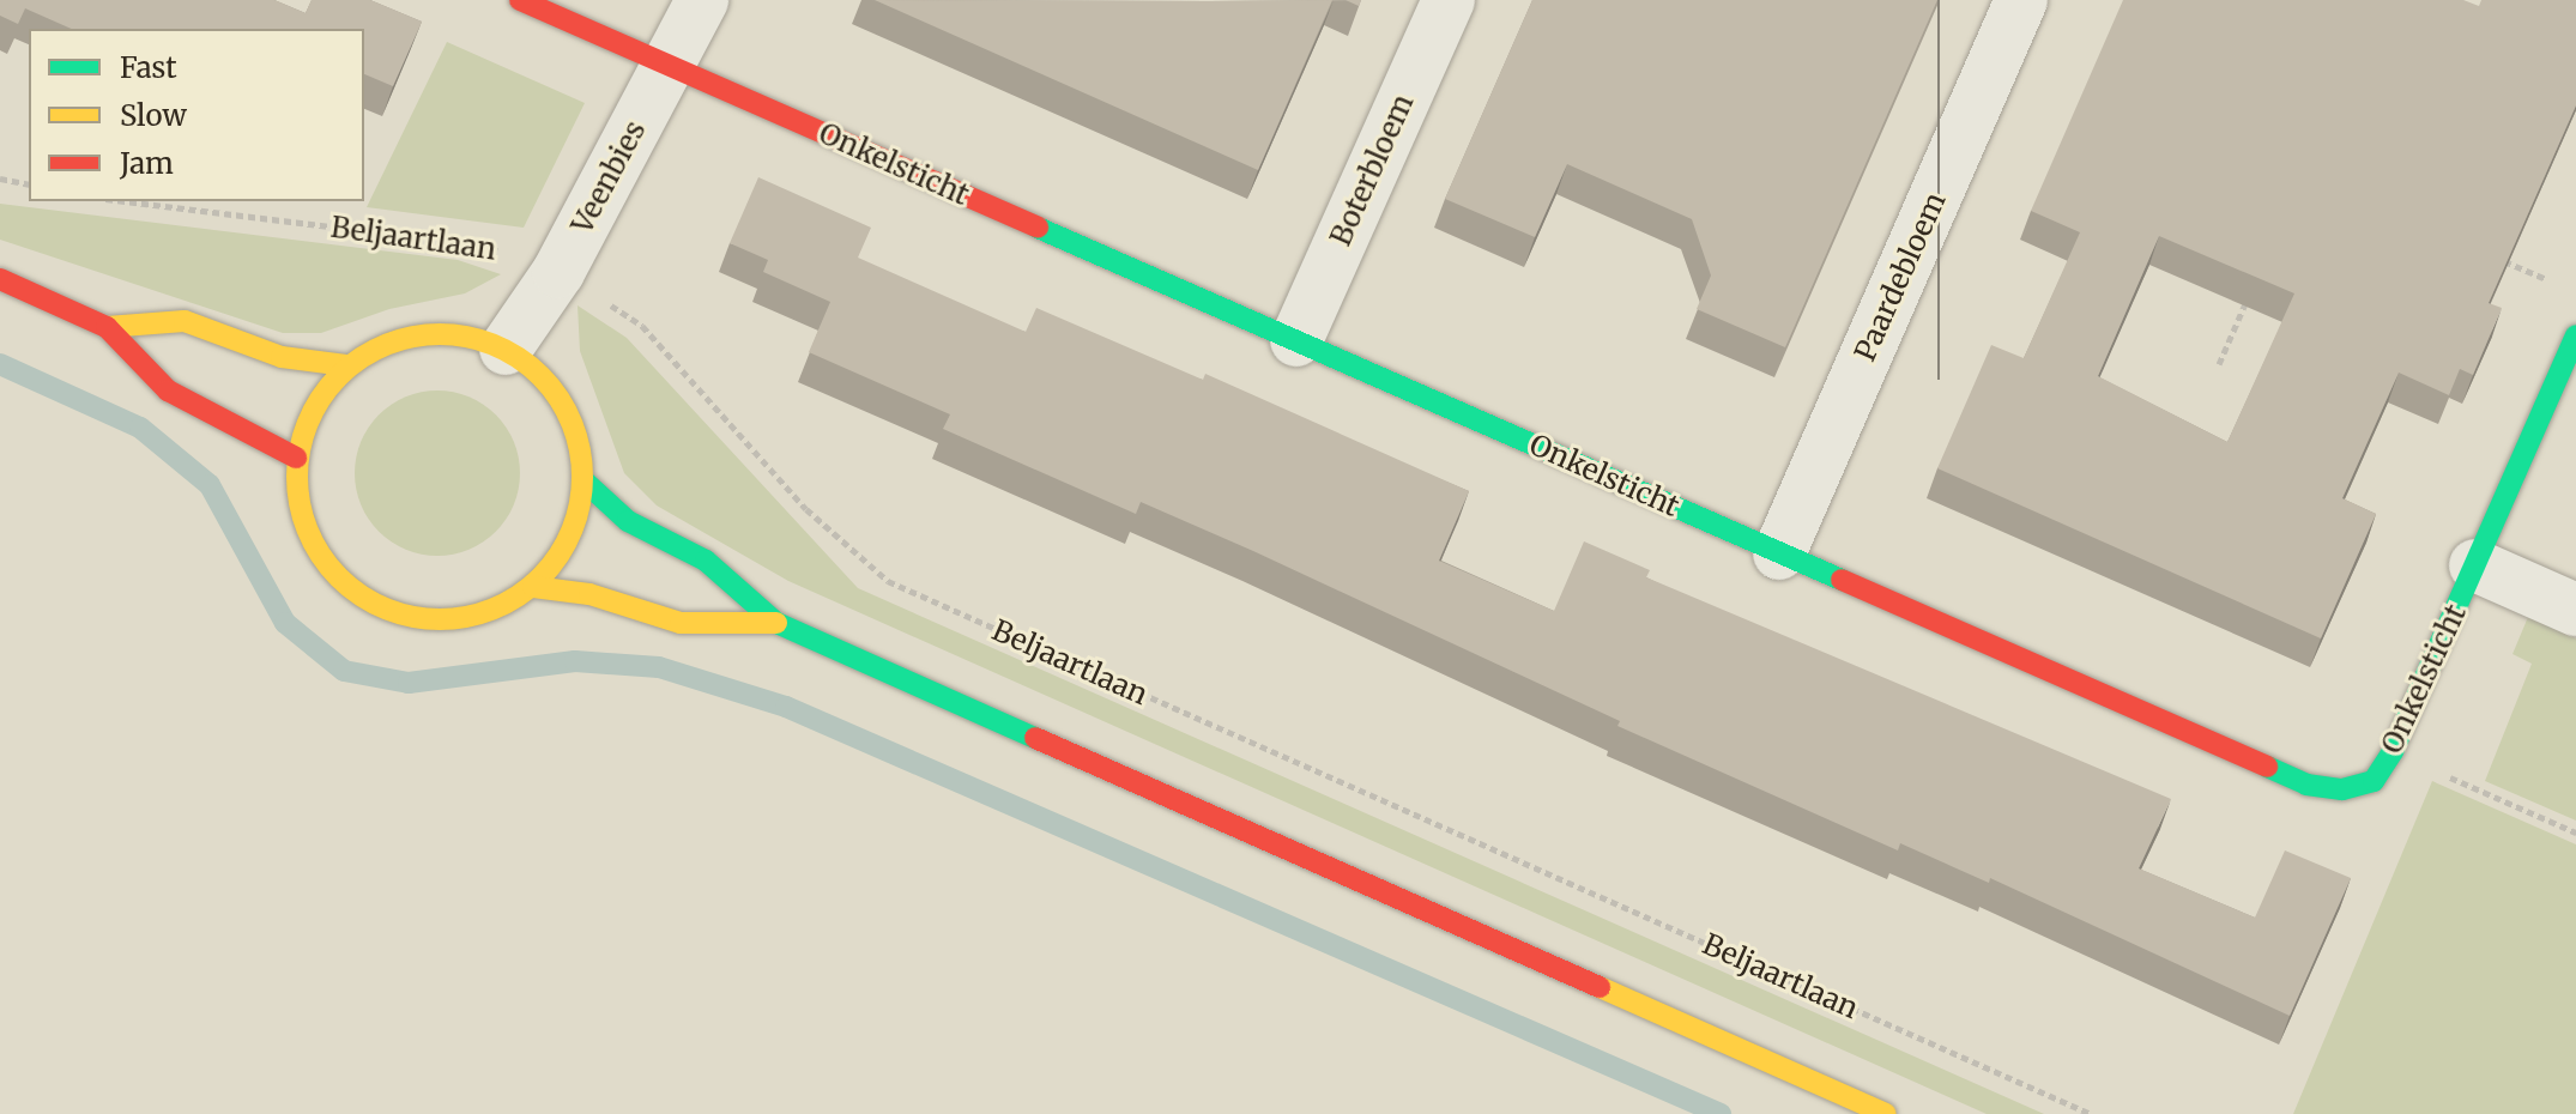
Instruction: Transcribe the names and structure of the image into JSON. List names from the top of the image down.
{
  "streets": {
    "street": [
      "Onkelsticht",
      "Boterbloem",
      "Veenbies",
      "Paardebloem"
    ],
    "path": ["Beljaartlaan"]
  },
  "crossings": [
    ["Onkelsticht", "Boterbloem"],
    ["Onkelsticht", "Veenbies"],
    ["Onkelsticht", "Paardebloem"],
    ["Veenbies", "Beljaartlaan"]
  ],
  "legend": ["Fast", "Slow", "Jam"]
}
